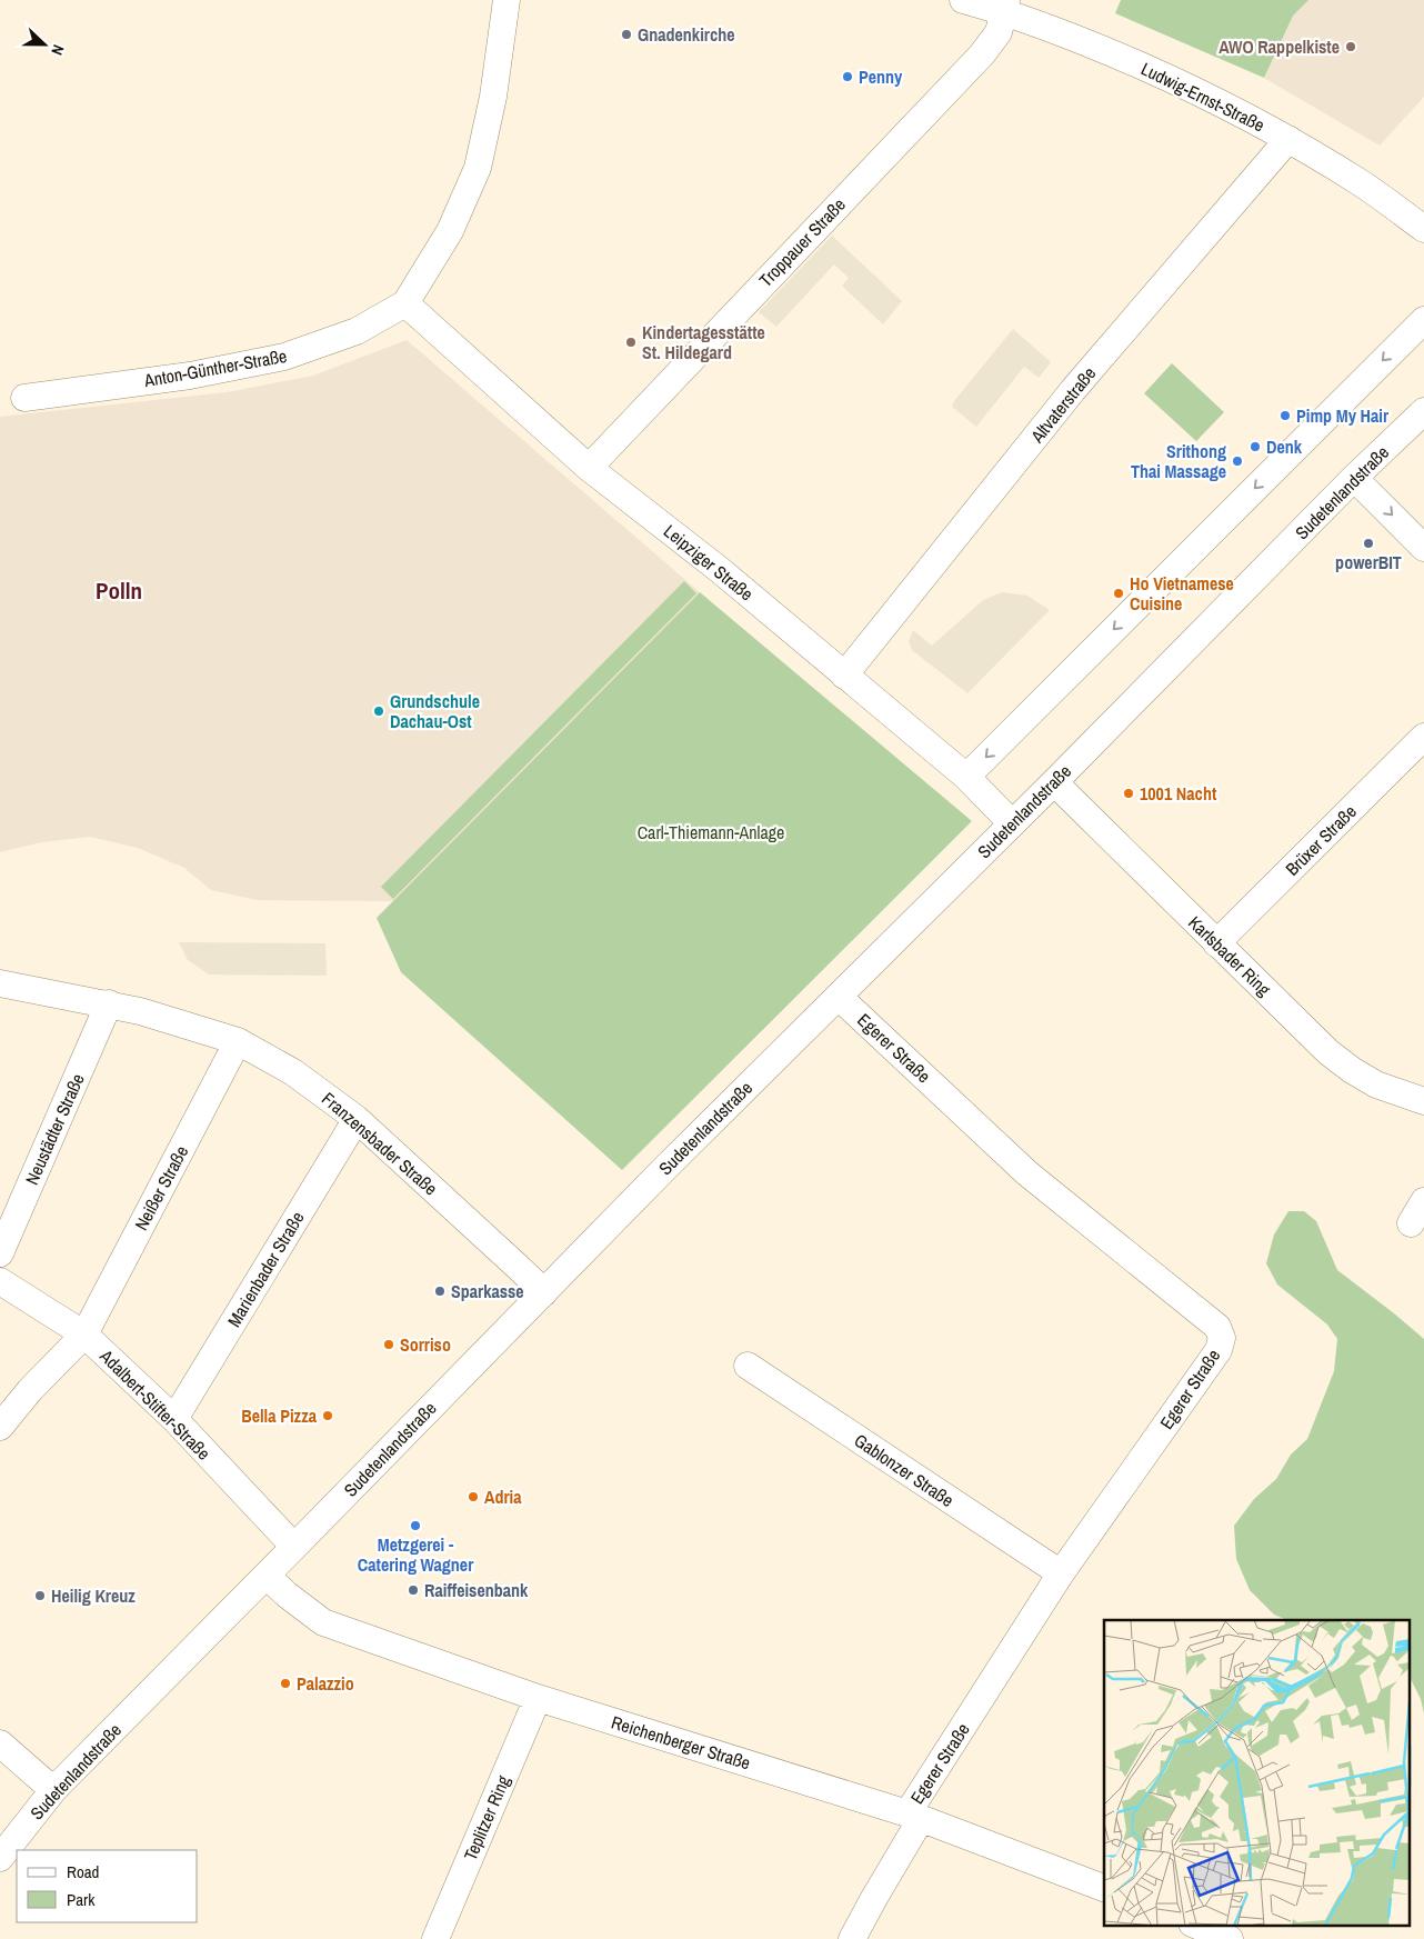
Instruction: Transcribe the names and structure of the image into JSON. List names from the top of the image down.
{
  "streets": {
    "street": [
      "Ludwig-Ernst-Straße",
      "Troppauer Straße",
      "Anton-Günther-Straße",
      "Altvaterstraße",
      "Sudetenlandstraße",
      "Leipziger Straße",
      "Brüxer Straße",
      "Karlsbader Ring",
      "Egerer Straße",
      "Neustädter Straße",
      "Franzensbader Straße",
      "Neißer Straße",
      "Marienbader Straße",
      "Adalbert-Stifter-Straße",
      "Gablonzer Straße",
      "Reichenberger Straße",
      "Teplitzer Ring"
    ]
  },
  "crossings": [
    ["Ludwig-Ernst-Straße", "Troppauer Straße"],
    ["Ludwig-Ernst-Straße", "Altvaterstraße"],
    ["Troppauer Straße", "Leipziger Straße"],
    ["Anton-Günther-Straße", "Leipziger Straße"],
    ["Altvaterstraße", "Leipziger Straße"],
    ["Sudetenlandstraße", "Leipziger Straße"],
    ["Sudetenlandstraße", "Karlsbader Ring"],
    ["Sudetenlandstraße", "Egerer Straße"],
    ["Sudetenlandstraße", "Franzensbader Straße"],
    ["Sudetenlandstraße", "Adalbert-Stifter-Straße"],
    ["Sudetenlandstraße", "Reichenberger Straße"],
    ["Brüxer Straße", "Karlsbader Ring"],
    ["Egerer Straße", "Gablonzer Straße"],
    ["Egerer Straße", "Reichenberger Straße"],
    ["Neustädter Straße", "Franzensbader Straße"],
    ["Franzensbader Straße", "Neißer Straße"],
    ["Franzensbader Straße", "Marienbader Straße"],
    ["Neißer Straße", "Adalbert-Stifter-Straße"],
    ["Marienbader Straße", "Adalbert-Stifter-Straße"],
    ["Reichenberger Straße", "Teplitzer Ring"]
  ],
  "districts": ["Polln"],
  "parks": ["Carl-Thiemann-Anlage"],
  "places": [
    "Gnadenkirche",
    "AWO Rappelkiste",
    "Penny",
    "Kindertagesstätte St. Hildegard",
    "Pimp My Hair",
    "Denk",
    "Srithong Thai Massage",
    "powerBIT",
    "Ho Vietnamese Cuisine",
    "Grundschule Dachau-Ost",
    "1001 Nacht",
    "Sparkasse",
    "Sorriso",
    "Bella Pizza",
    "Adria",
    "Metzgerei - Catering Wagner",
    "Raiffeisenbank",
    "Heilig Kreuz",
    "Palazzio"
  ],
  "legend": ["Road", "Park"],
  "north": "right"
}
